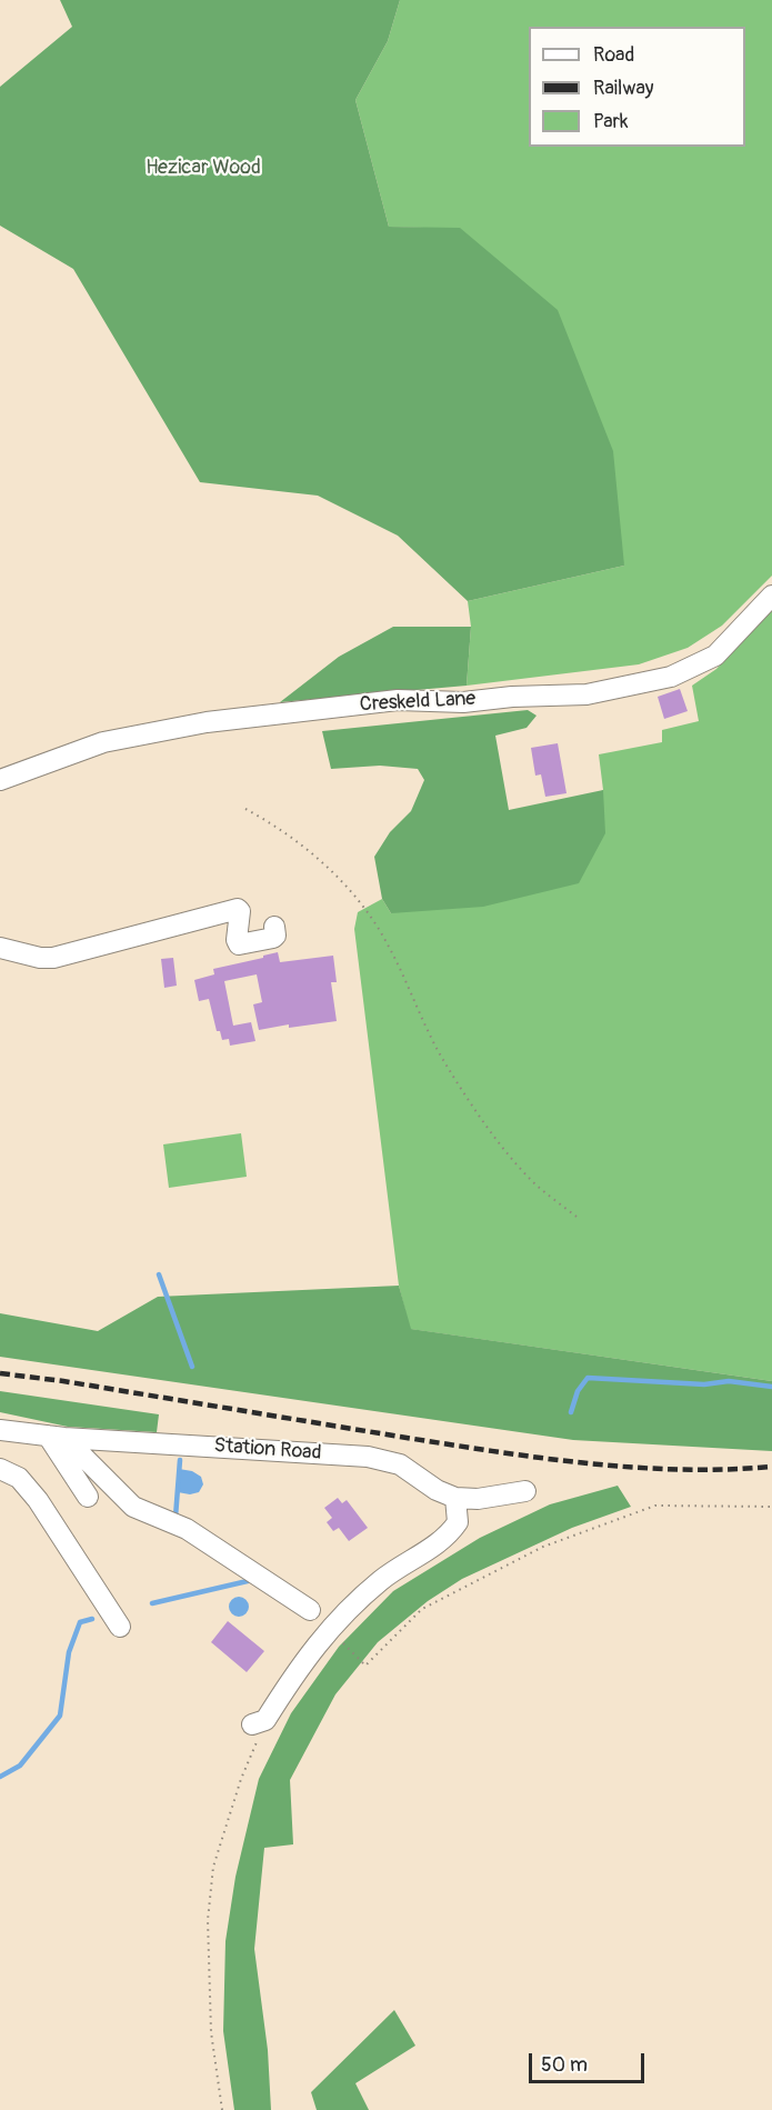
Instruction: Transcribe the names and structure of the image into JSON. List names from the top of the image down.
{
  "streets": {
    "street": ["Creskeld Lane", "Station Road"]
  },
  "parks": ["Hezicar Wood"],
  "legend": ["Road", "Railway", "Park"],
  "scale_bar": "50 m"
}
